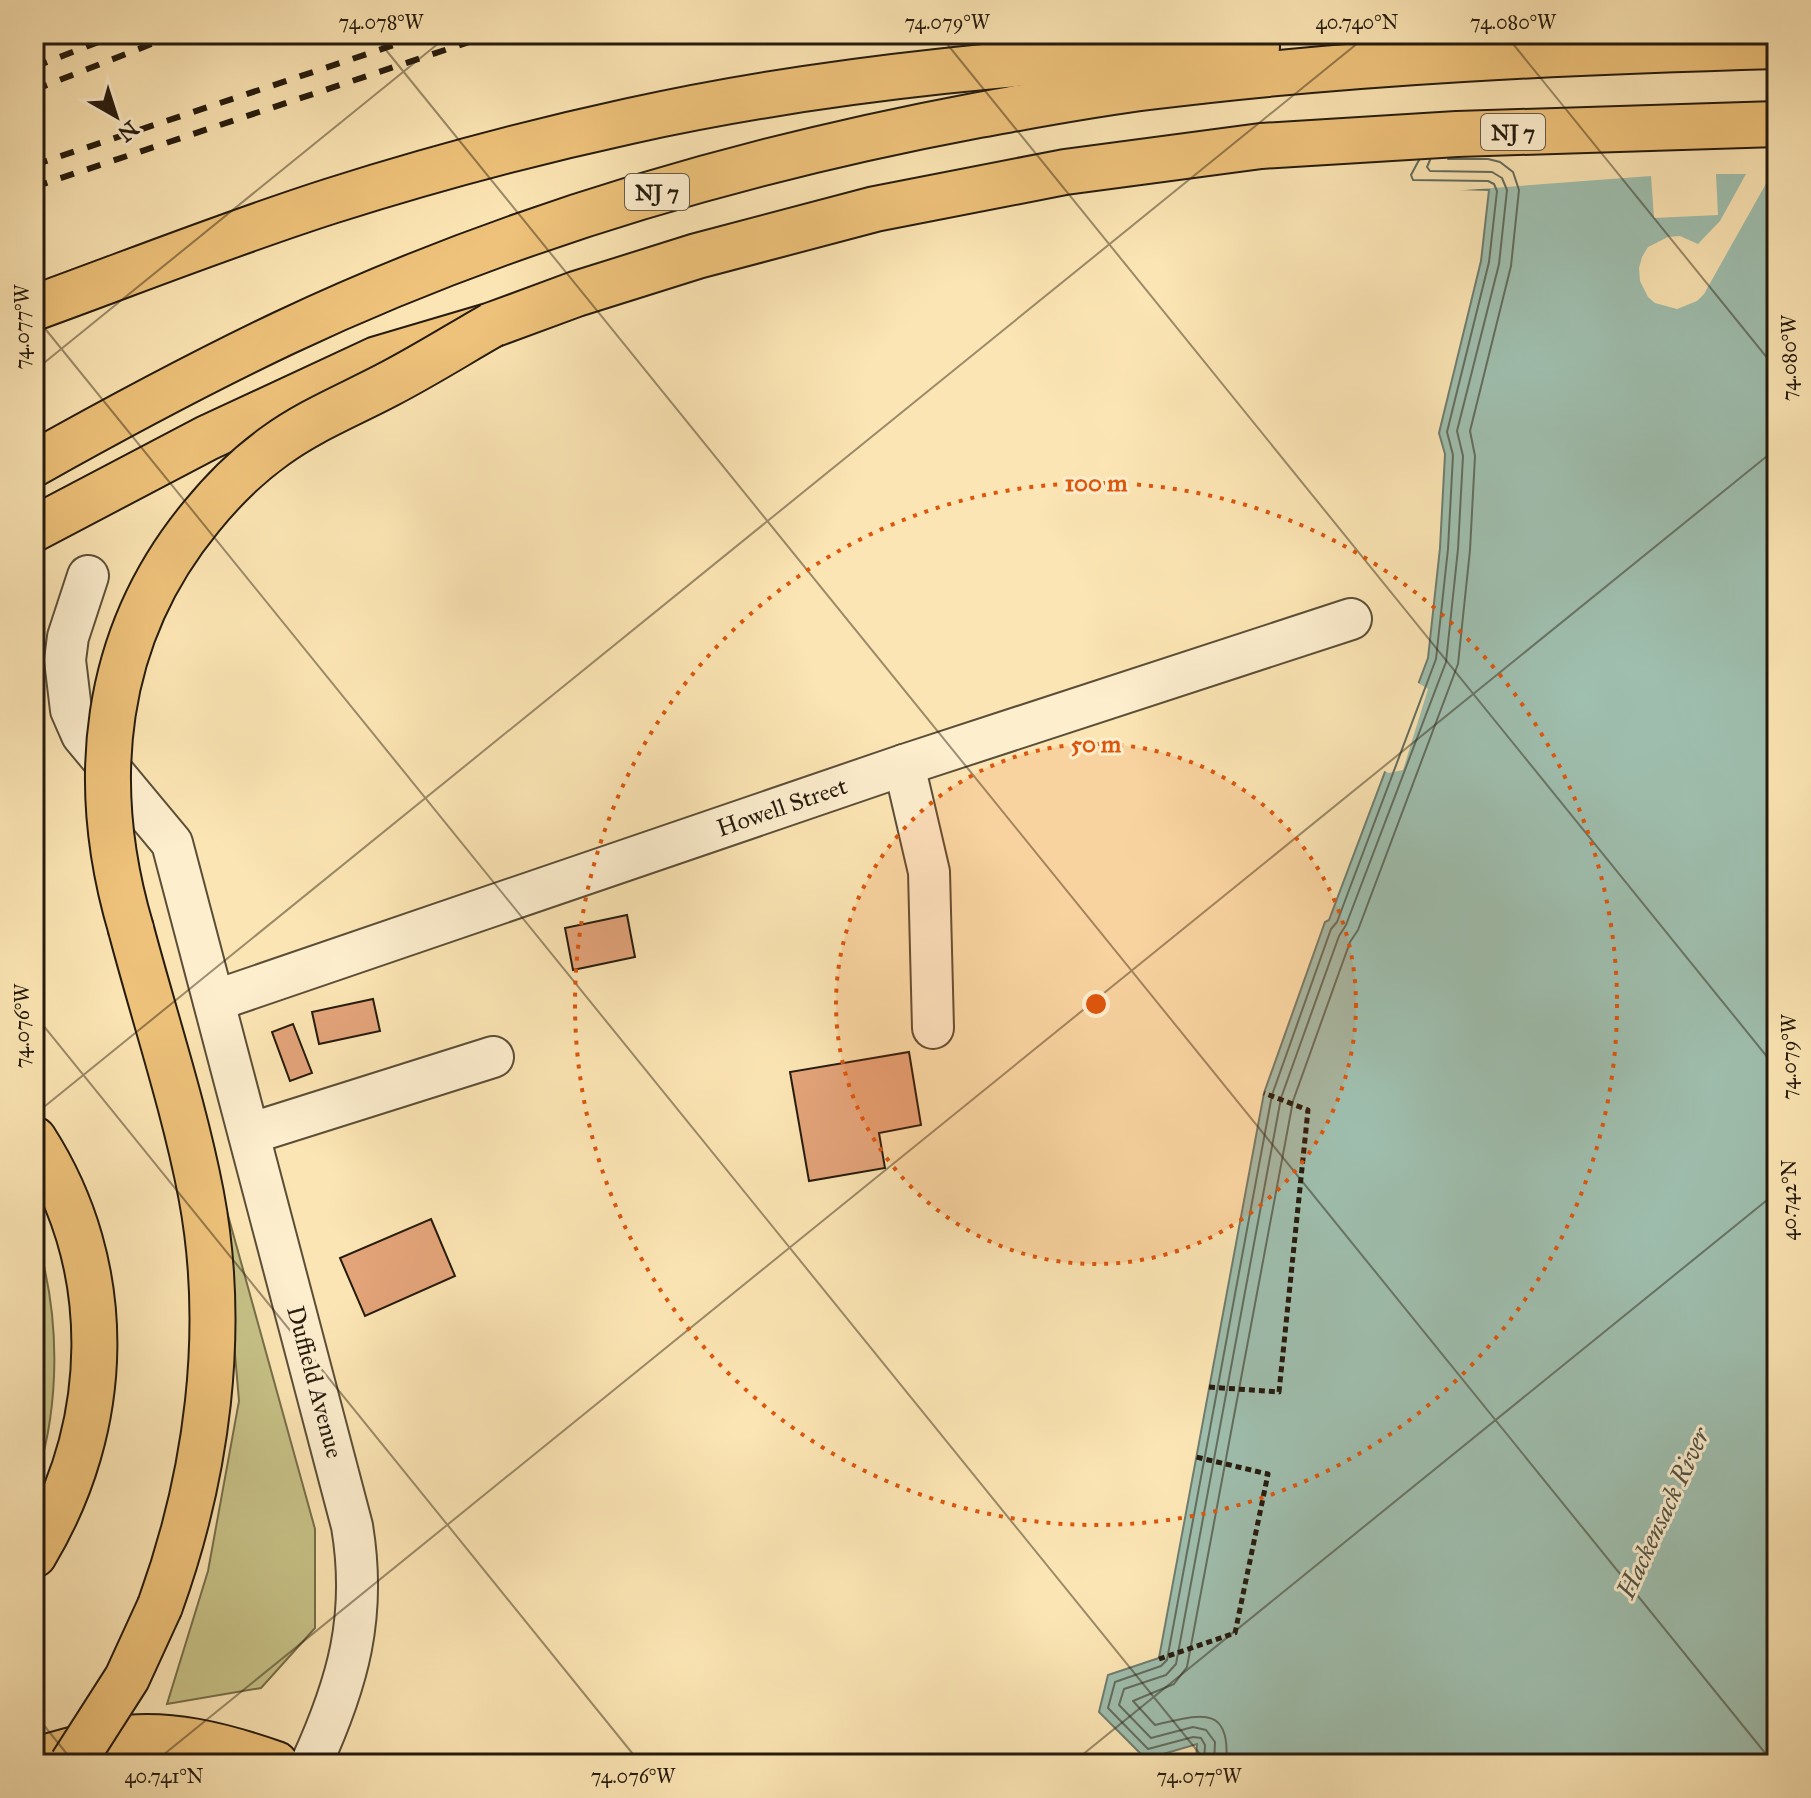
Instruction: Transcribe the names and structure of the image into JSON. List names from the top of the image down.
{
  "streets": {
    "highway": ["NJ 7"],
    "street": ["Howell Street", "Duffield Avenue"]
  },
  "crossings": [
    ["Howell Street", "Duffield Avenue"]
  ],
  "water": ["Hackensack River"],
  "north": "bottom right",
  "coordinates": [
    "74.078°W",
    "74.079°W",
    "40.740°N",
    "74.080°W",
    "74.077°W",
    "74.076°W",
    "40.742°N",
    "40.741°N"
  ],
  "rings": ["100 m", "50 m"]
}
